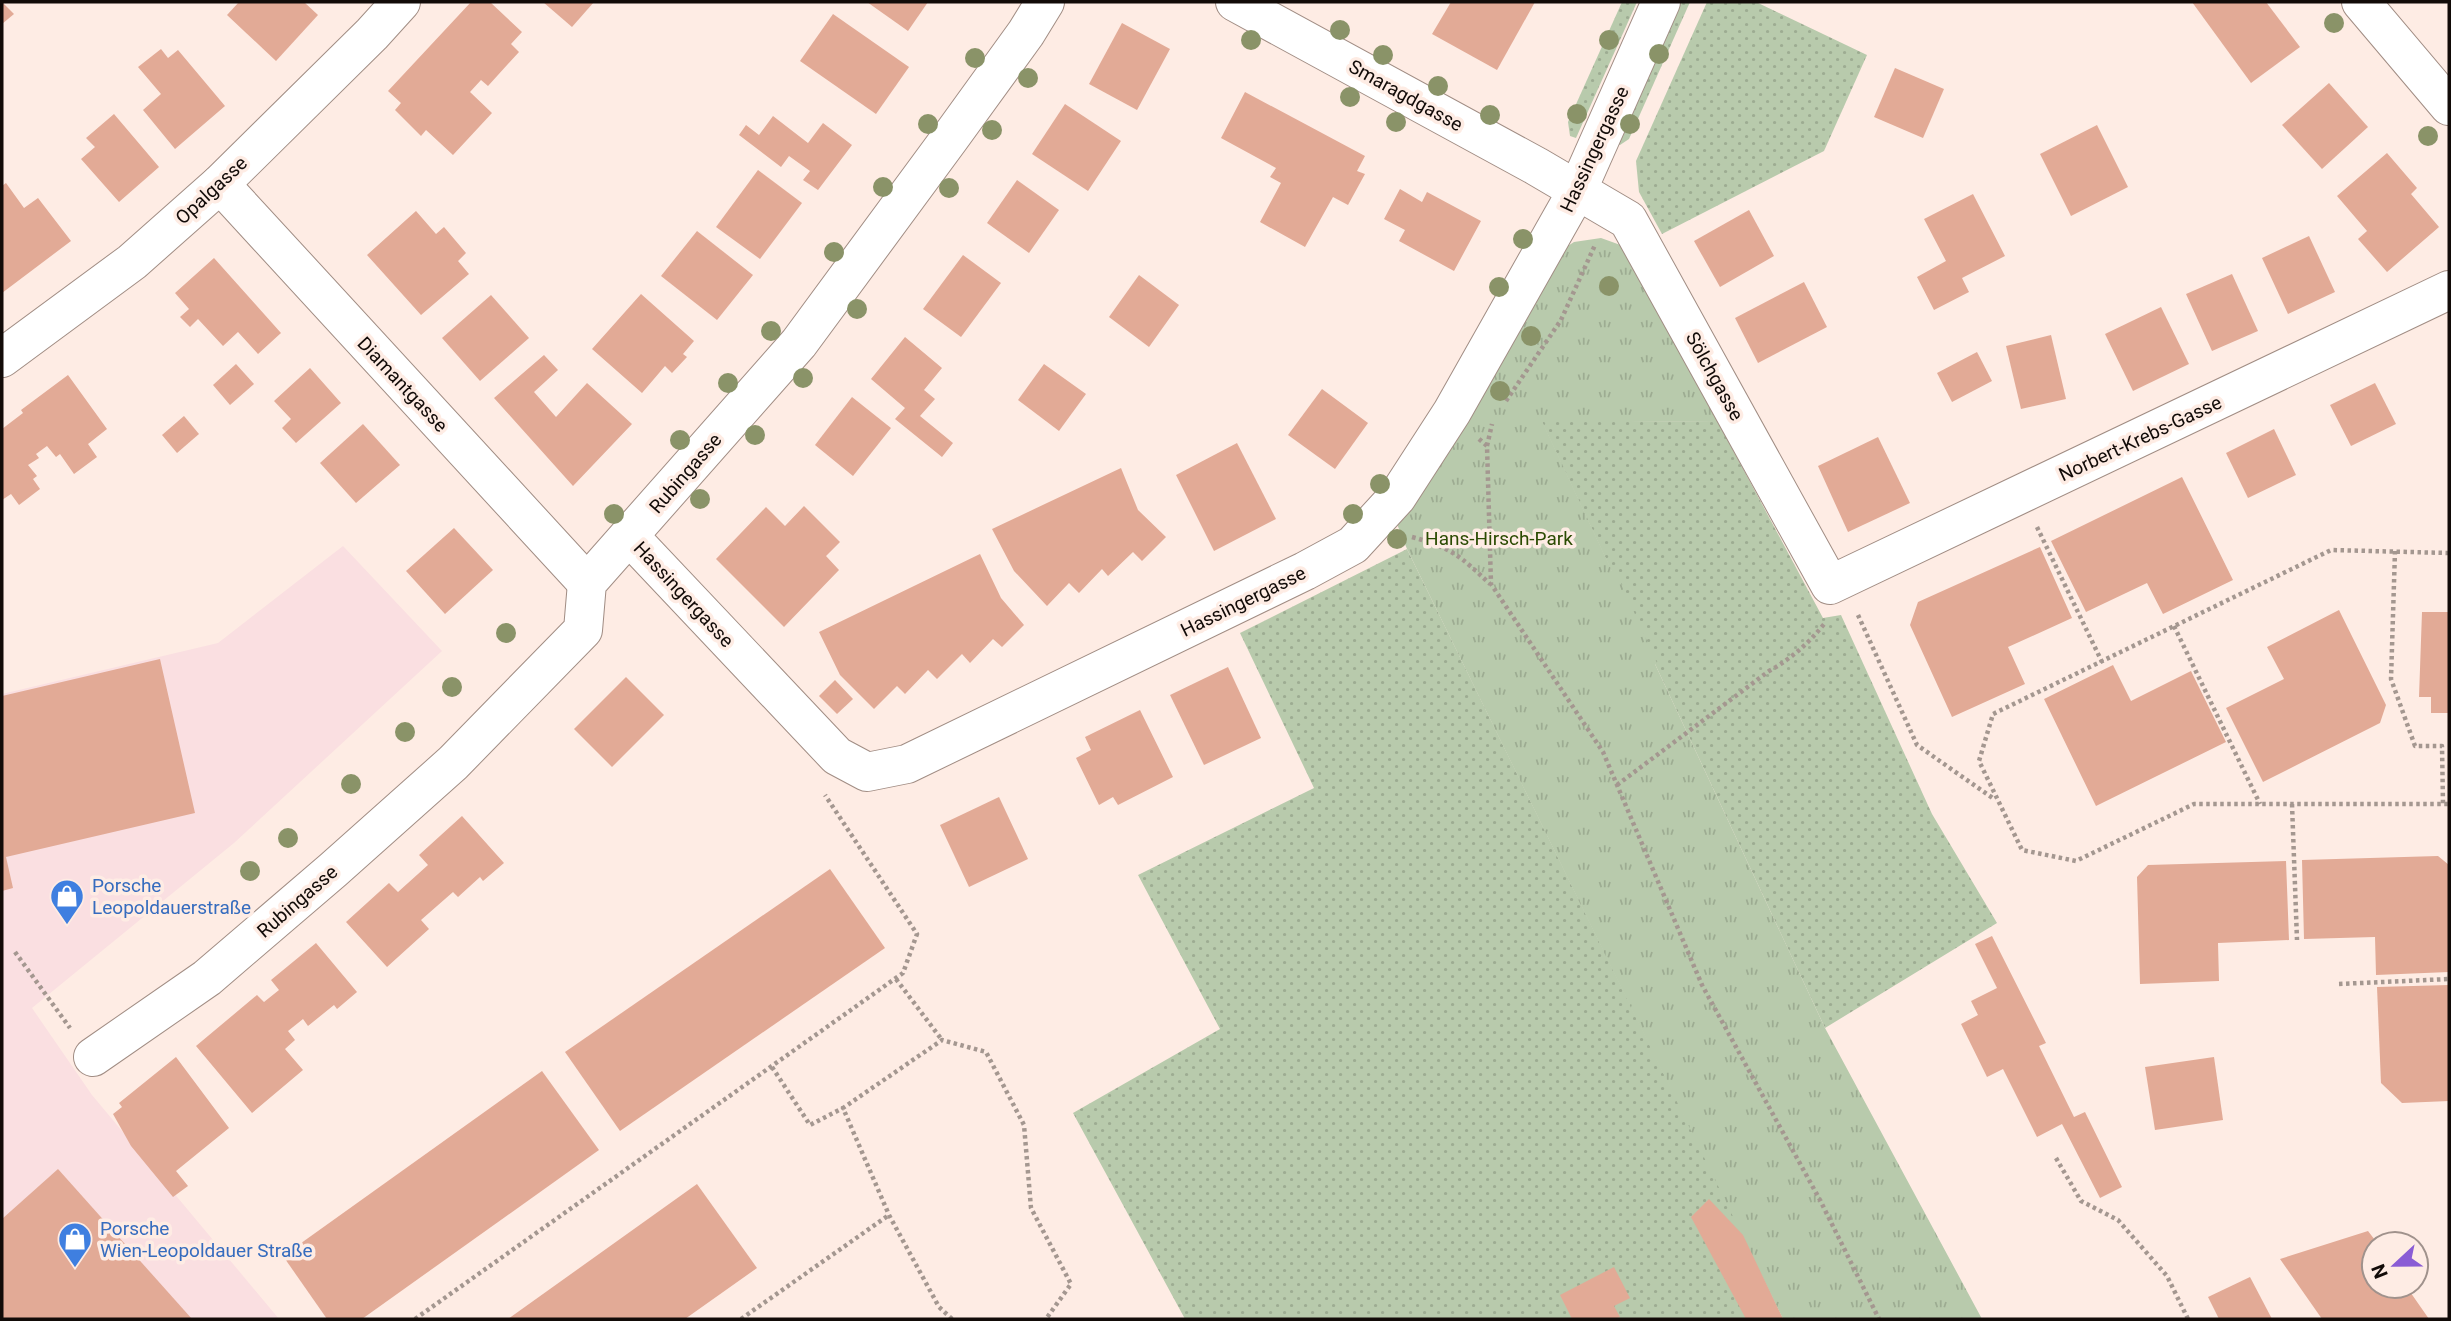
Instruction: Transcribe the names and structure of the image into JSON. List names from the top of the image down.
{
  "streets": {
    "street": [
      "Smaragdgasse",
      "Hassingergasse",
      "Opalgasse",
      "Sölchgasse",
      "Diamantgasse",
      "Norbert-Krebs-Gasse",
      "Rubingasse"
    ]
  },
  "crossings": [
    ["Smaragdgasse", "Hassingergasse"],
    ["Smaragdgasse", "Sölchgasse"],
    ["Hassingergasse", "Sölchgasse"],
    ["Hassingergasse", "Rubingasse"],
    ["Opalgasse", "Diamantgasse"],
    ["Sölchgasse", "Norbert-Krebs-Gasse"],
    ["Diamantgasse", "Rubingasse"]
  ],
  "parks": ["Hans-Hirsch-Park"],
  "places": {
    "shop": ["Porsche Leopoldauerstraße", "Porsche Wien-Leopoldauer Straße"]
  },
  "north": "left"
}
